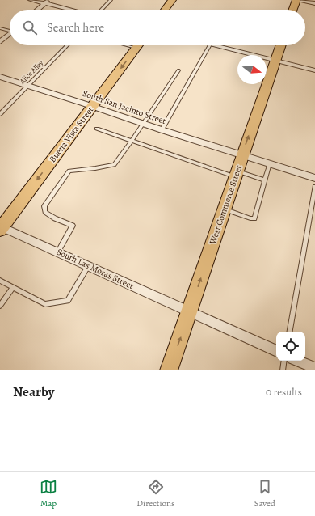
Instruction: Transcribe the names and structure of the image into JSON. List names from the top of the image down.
{
  "streets": {
    "main road": ["Buena Vista Street", "West Commerce Street"],
    "street": ["South San Jacinto Street", "South Las Moras Street"],
    "lane": ["Alice Alley"]
  },
  "crossings": [
    ["Alice Alley", "South San Jacinto Street"],
    ["South San Jacinto Street", "Buena Vista Street"],
    ["South San Jacinto Street", "West Commerce Street"],
    ["Buena Vista Street", "South Las Moras Street"],
    ["West Commerce Street", "South Las Moras Street"]
  ],
  "one_way": ["Buena Vista Street", "West Commerce Street"],
  "north": "right",
  "page": {
    "search": "Search here",
    "heading": ["Nearby", "0 results"],
    "nav": ["Map", "Directions", "Saved"]
  }
}
